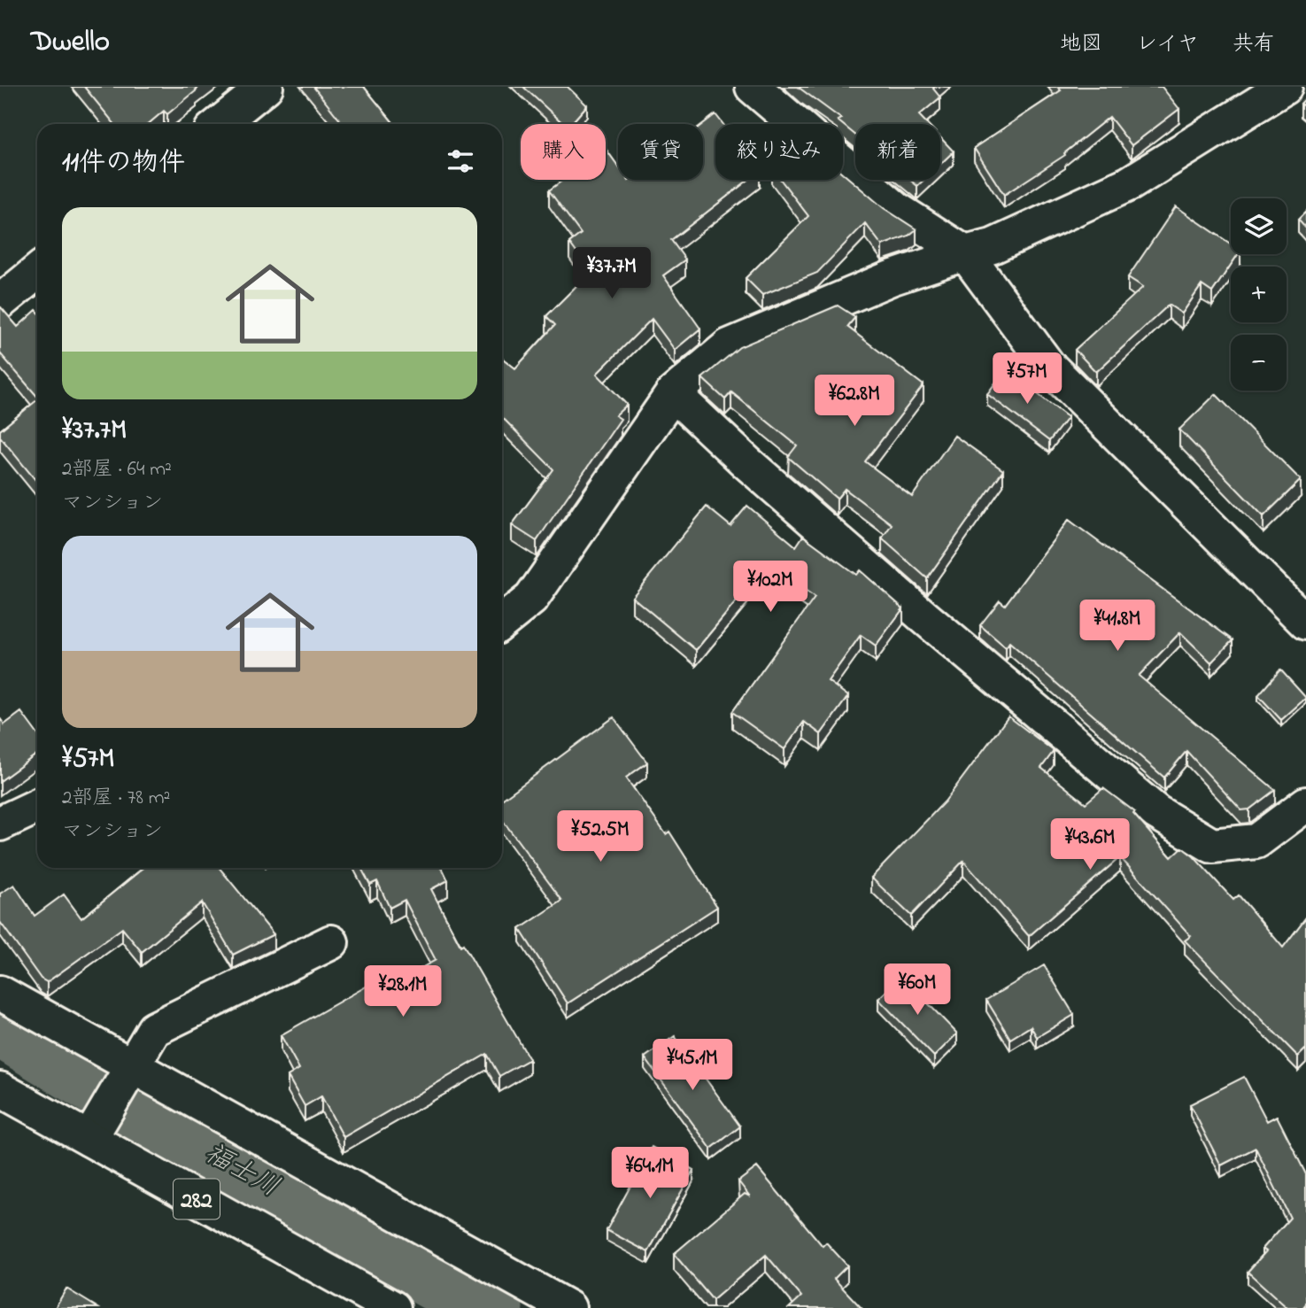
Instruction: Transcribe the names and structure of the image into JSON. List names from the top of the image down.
{
  "streets": {
    "main road": ["282"]
  },
  "water": ["福士川"],
  "page": {
    "header": "Dwello",
    "nav": ["地図", "レイヤ", "共有"],
    "chip": [
      "購入",
      "賃貸",
      "絞り込み",
      "新着"
    ],
    "heading": "11件の物件",
    "map_buttons": ["+", "−"],
    "list": [
      {
        "name": "¥37.7M",
        "note": "2部屋 · 64 m² · マンション"
      },
      {
        "name": "¥57M",
        "note": "2部屋 · 78 m² · マンション"
      }
    ],
    "price": [
      "¥37.7M",
      "¥57M",
      "¥62.8M",
      "¥102M",
      "¥41.8M",
      "¥52.5M",
      "¥43.6M",
      "¥60M",
      "¥28.1M",
      "¥45.1M",
      "¥64.1M"
    ]
  }
}
